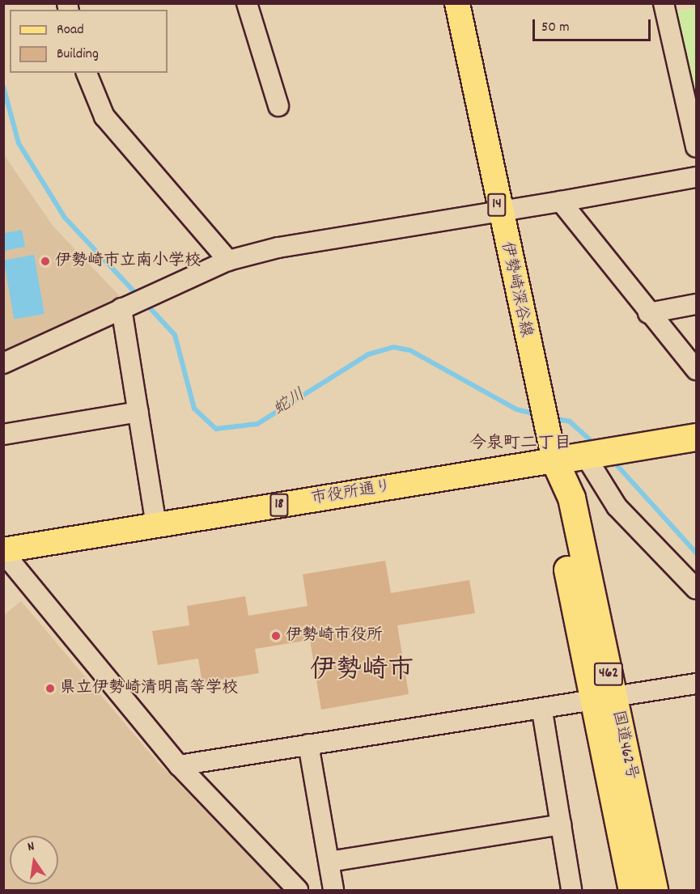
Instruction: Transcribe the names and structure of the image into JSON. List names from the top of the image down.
{
  "streets": {
    "highway": ["462", "国道462号"],
    "main road": [
      "14",
      "伊勢崎深谷線",
      "市役所通り",
      "18"
    ]
  },
  "crossings": [
    ["伊勢崎深谷線", "市役所通り"],
    ["伊勢崎深谷線", "国道462号"],
    ["市役所通り", "国道462号"]
  ],
  "districts": ["今泉町二丁目", "伊勢崎市"],
  "water": ["蛇川"],
  "places": ["伊勢崎市立南小学校", "伊勢崎市役所", "県立伊勢崎清明高等学校"],
  "legend": ["Road", "Building"],
  "scale_bar": "50 m",
  "north": "top"
}
